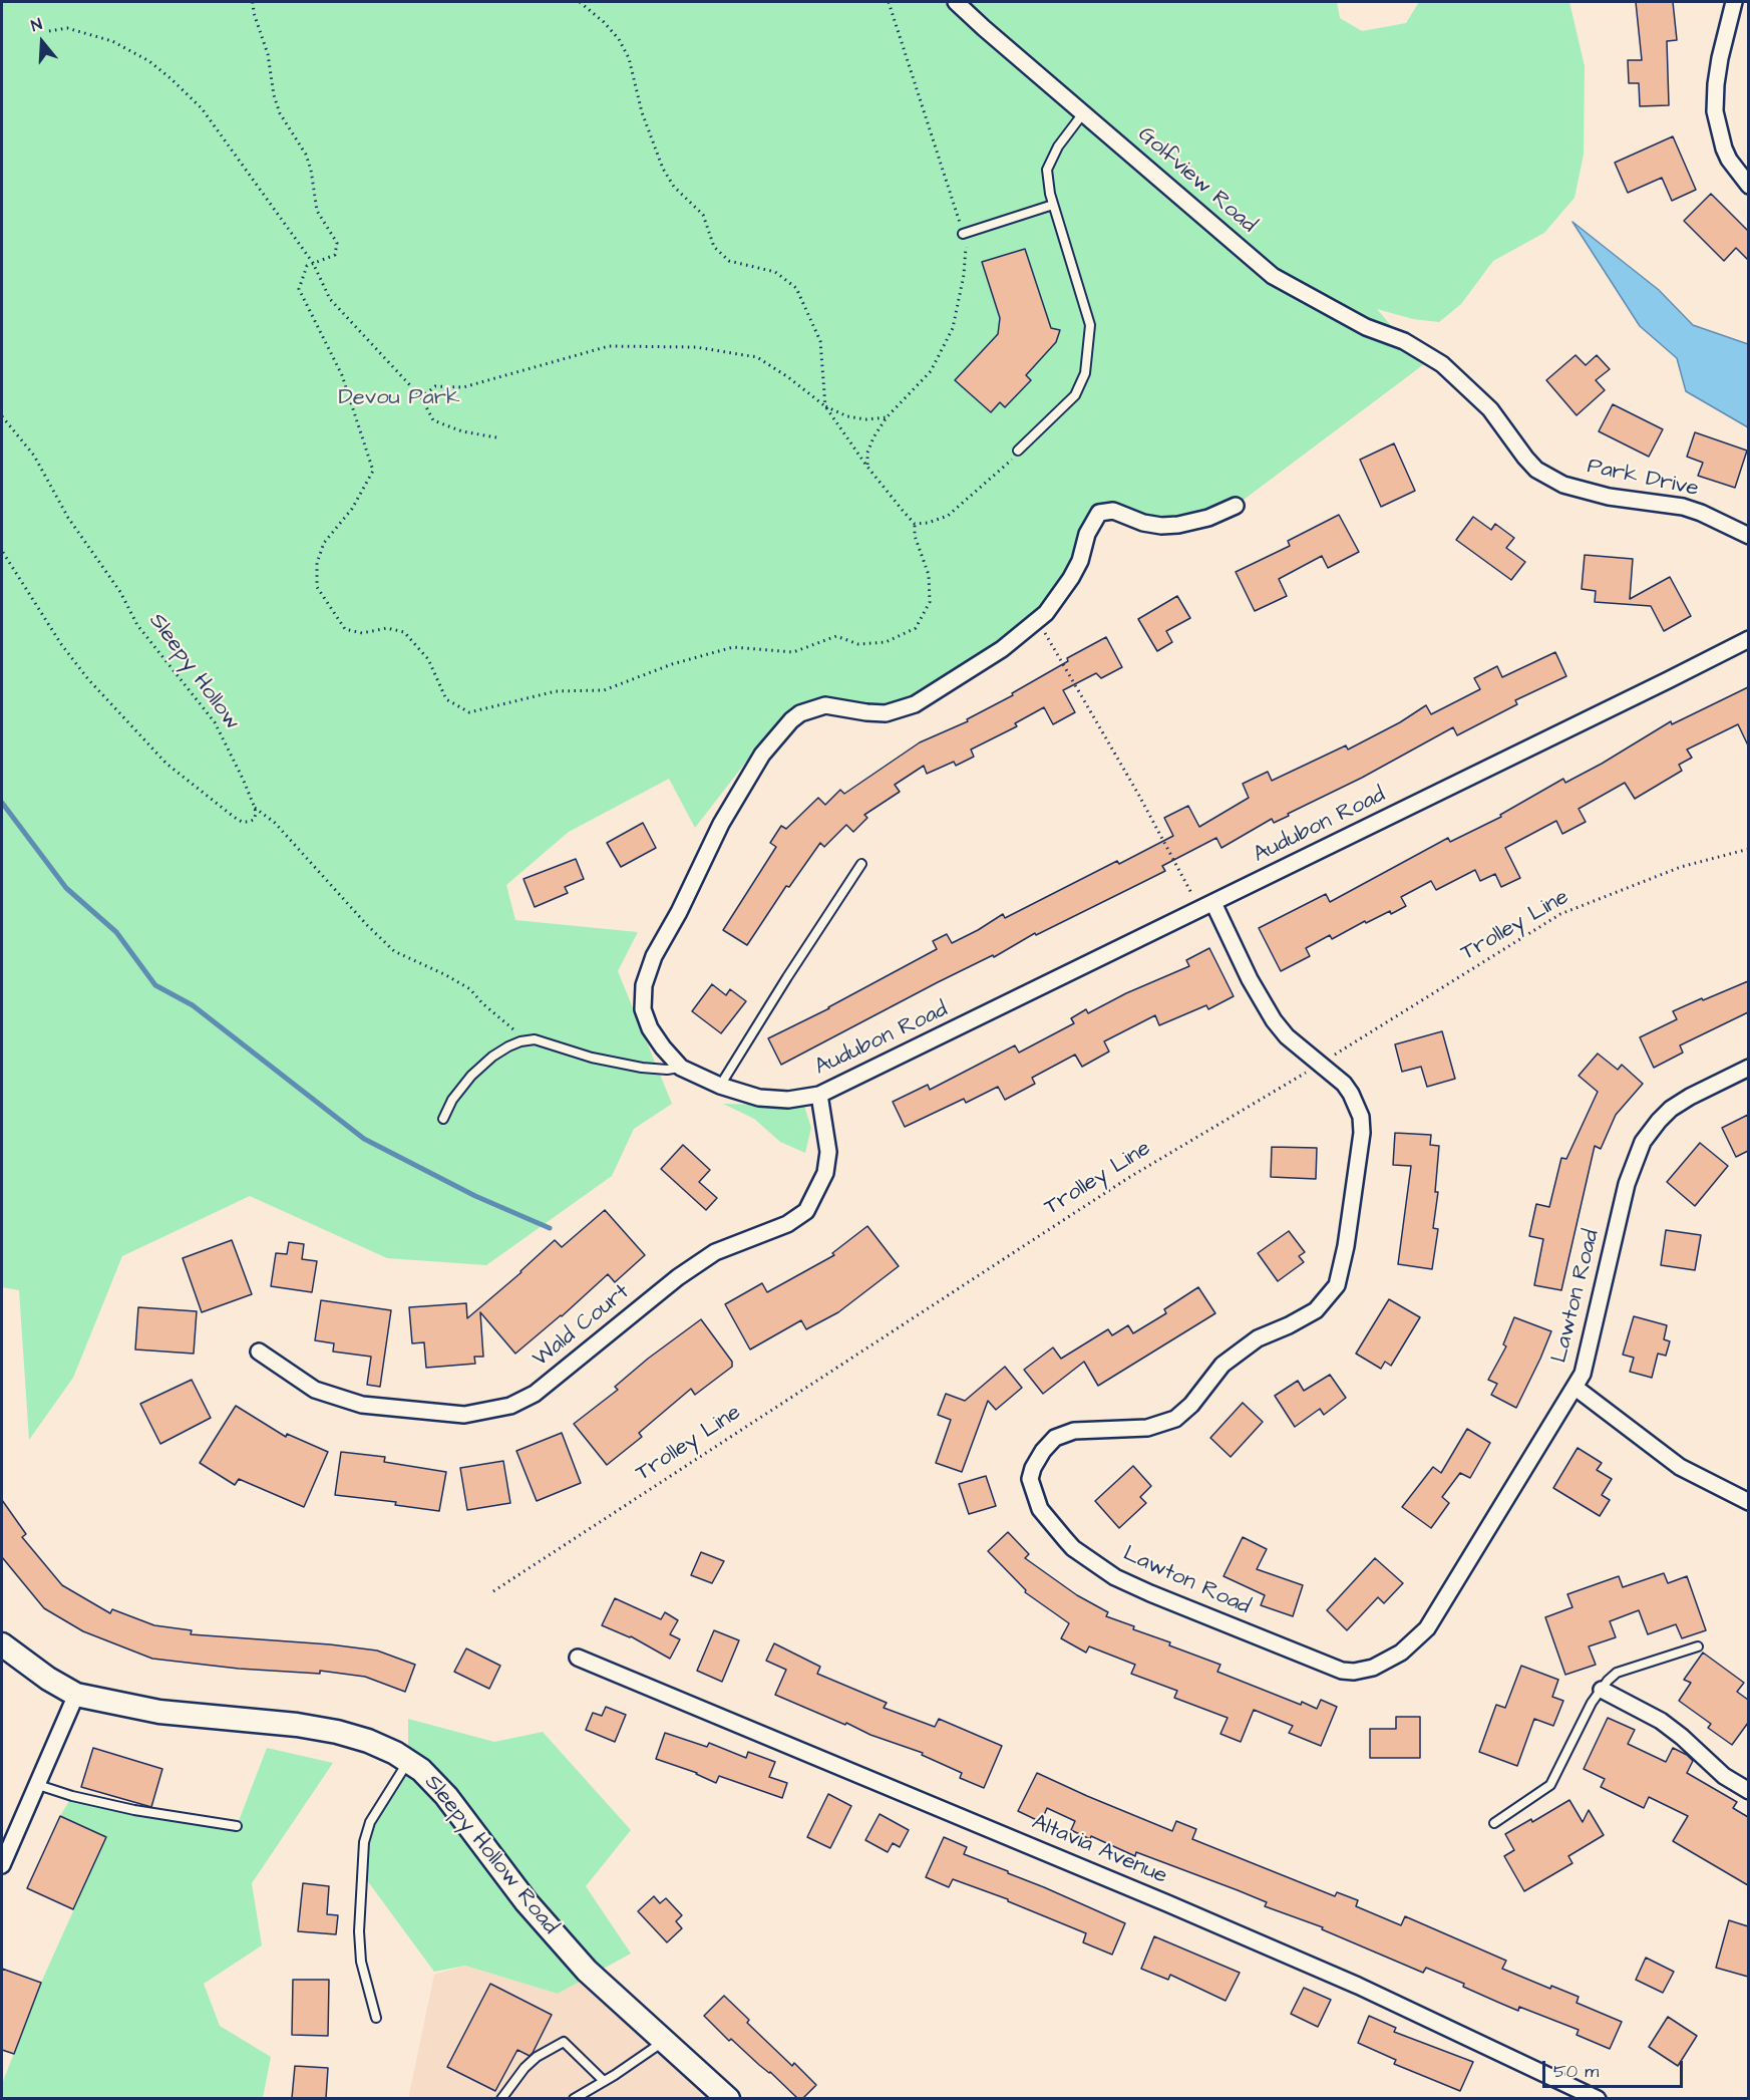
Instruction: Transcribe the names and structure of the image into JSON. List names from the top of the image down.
{
  "streets": {
    "main road": ["Sleepy Hollow Road"],
    "street": [
      "Golfview Road",
      "Park Drive",
      "Audubon Road",
      "Lawton Road",
      "Wald Court",
      "Altavia Avenue"
    ],
    "path": ["Sleepy Hollow", "Trolley Line"]
  },
  "crossings": [
    ["Golfview Road", "Park Drive"],
    ["Audubon Road", "Lawton Road"],
    ["Audubon Road", "Wald Court"],
    ["Trolley Line", "Lawton Road"]
  ],
  "parks": ["Devou Park"],
  "scale_bar": "50 m",
  "north": "top"
}
